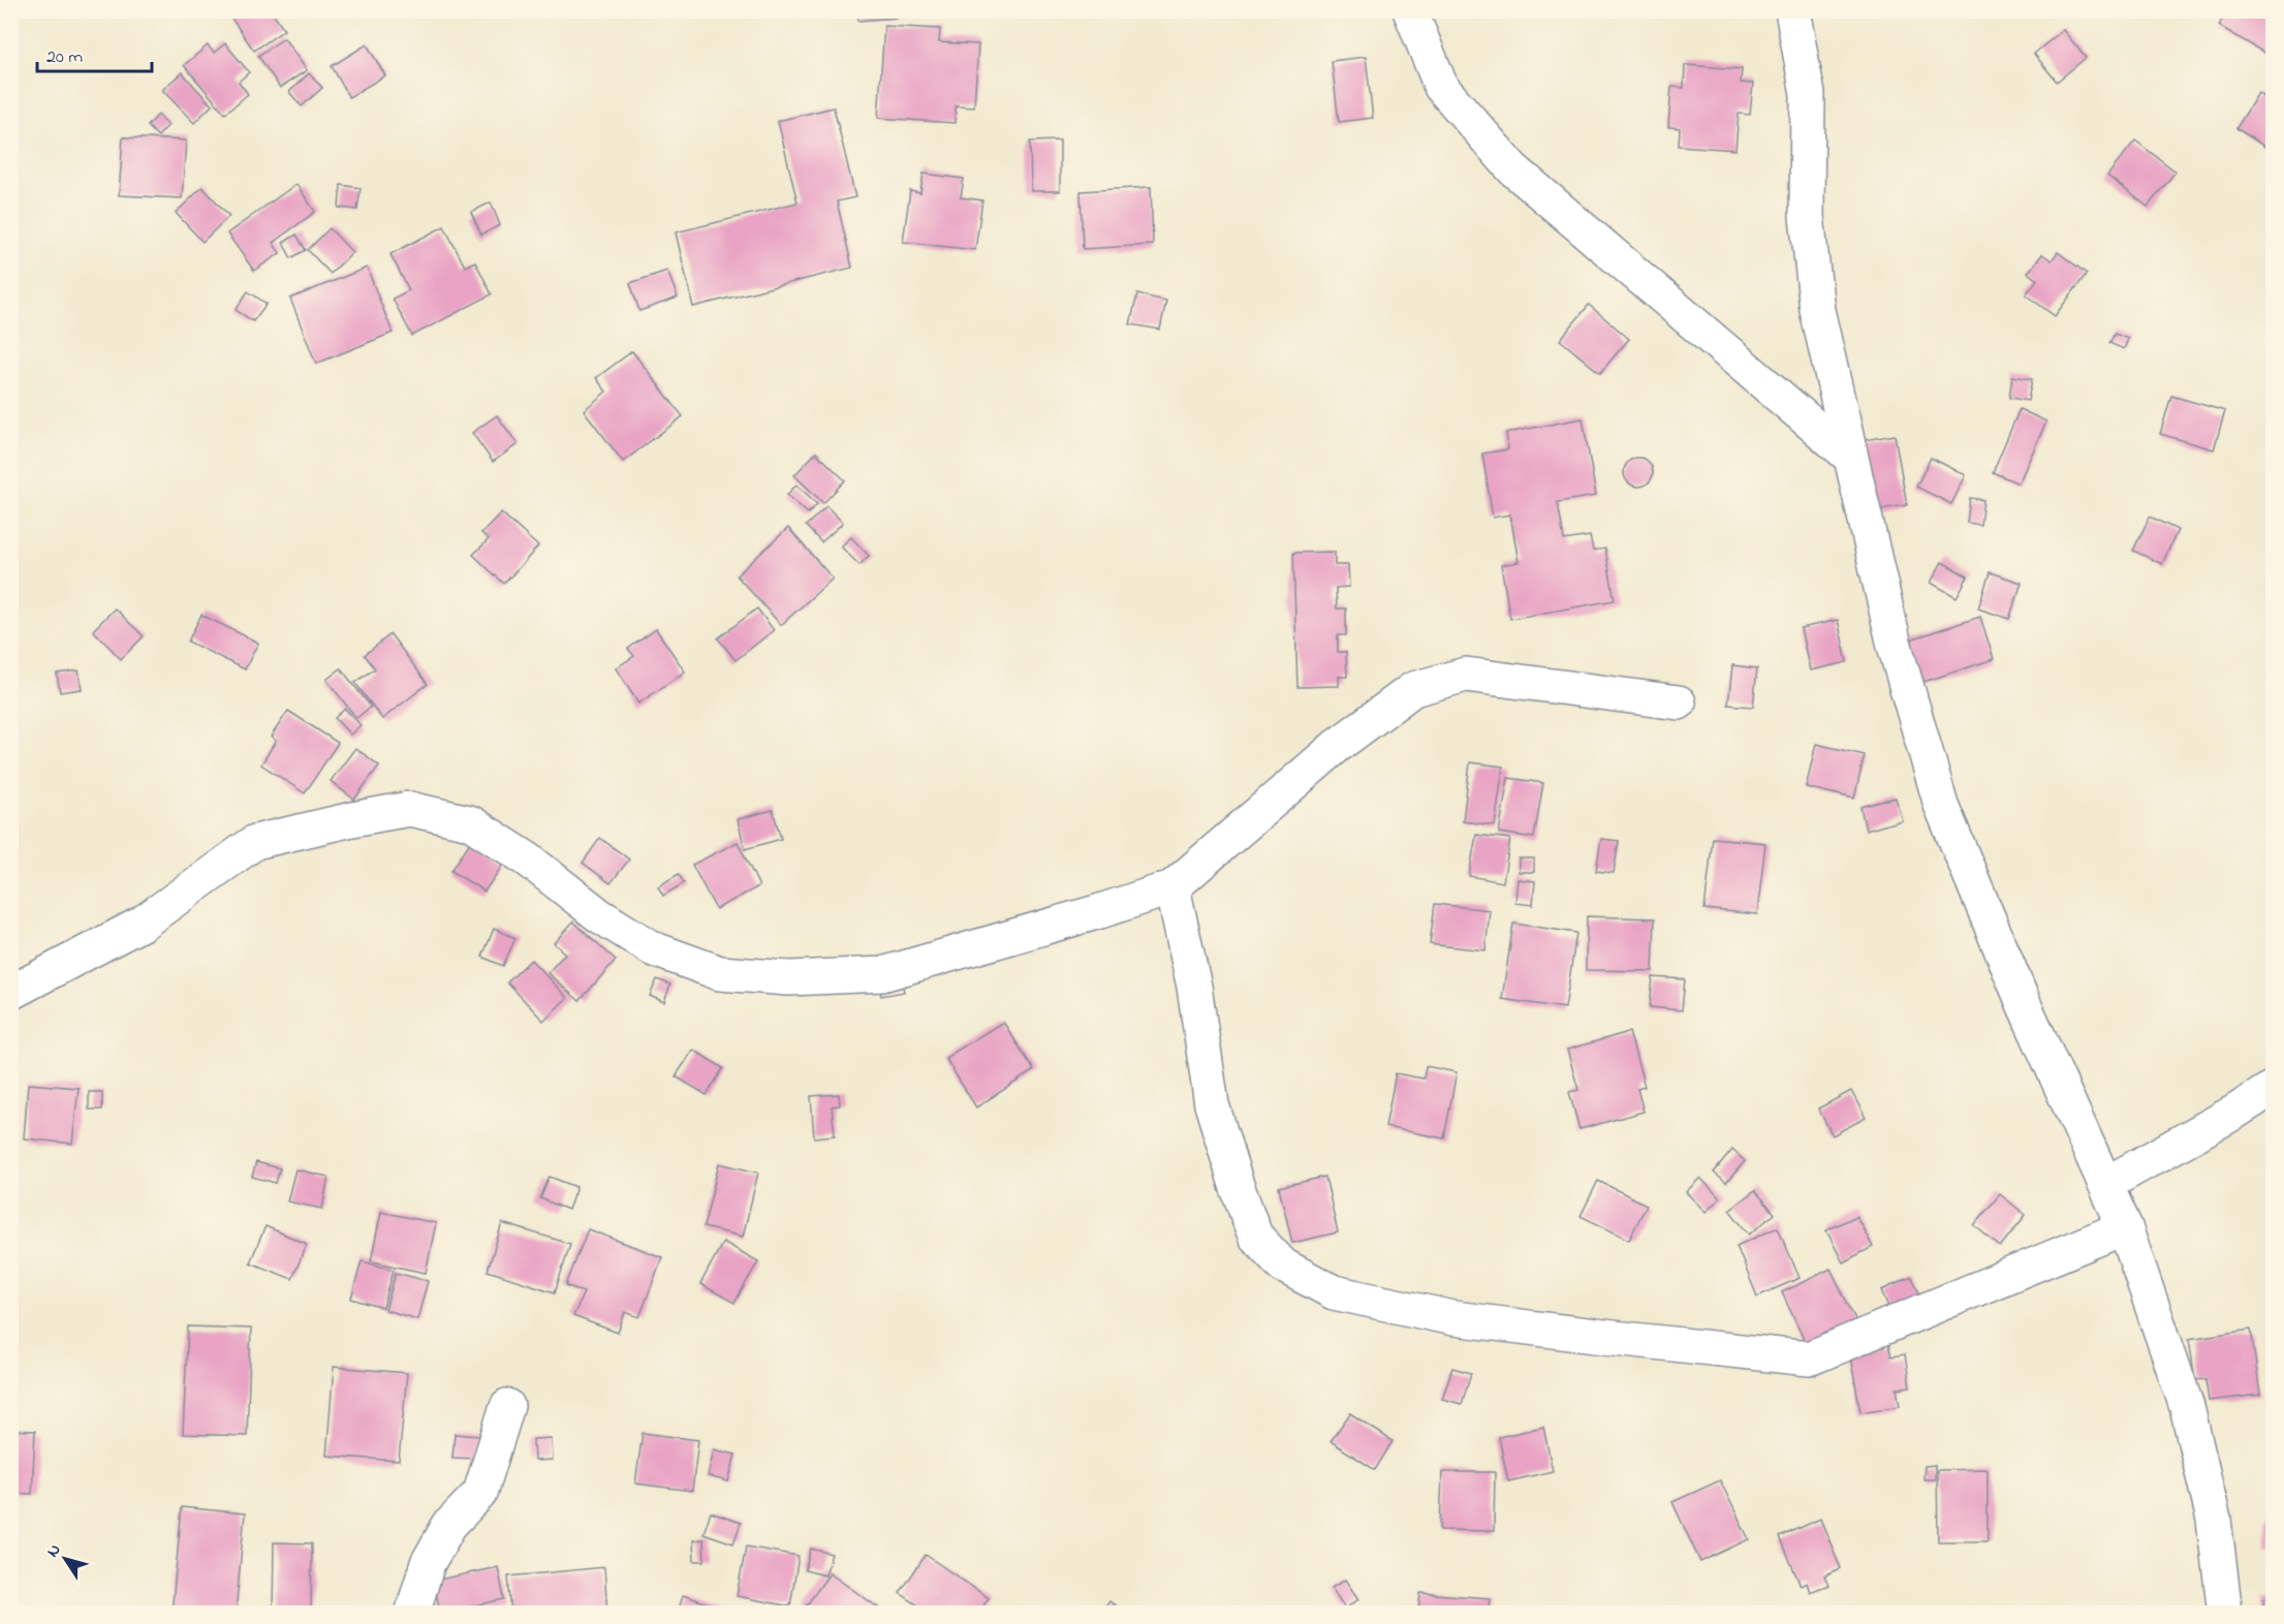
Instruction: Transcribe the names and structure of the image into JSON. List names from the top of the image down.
{
  "scale_bar": "20 m",
  "north": "top left"
}
